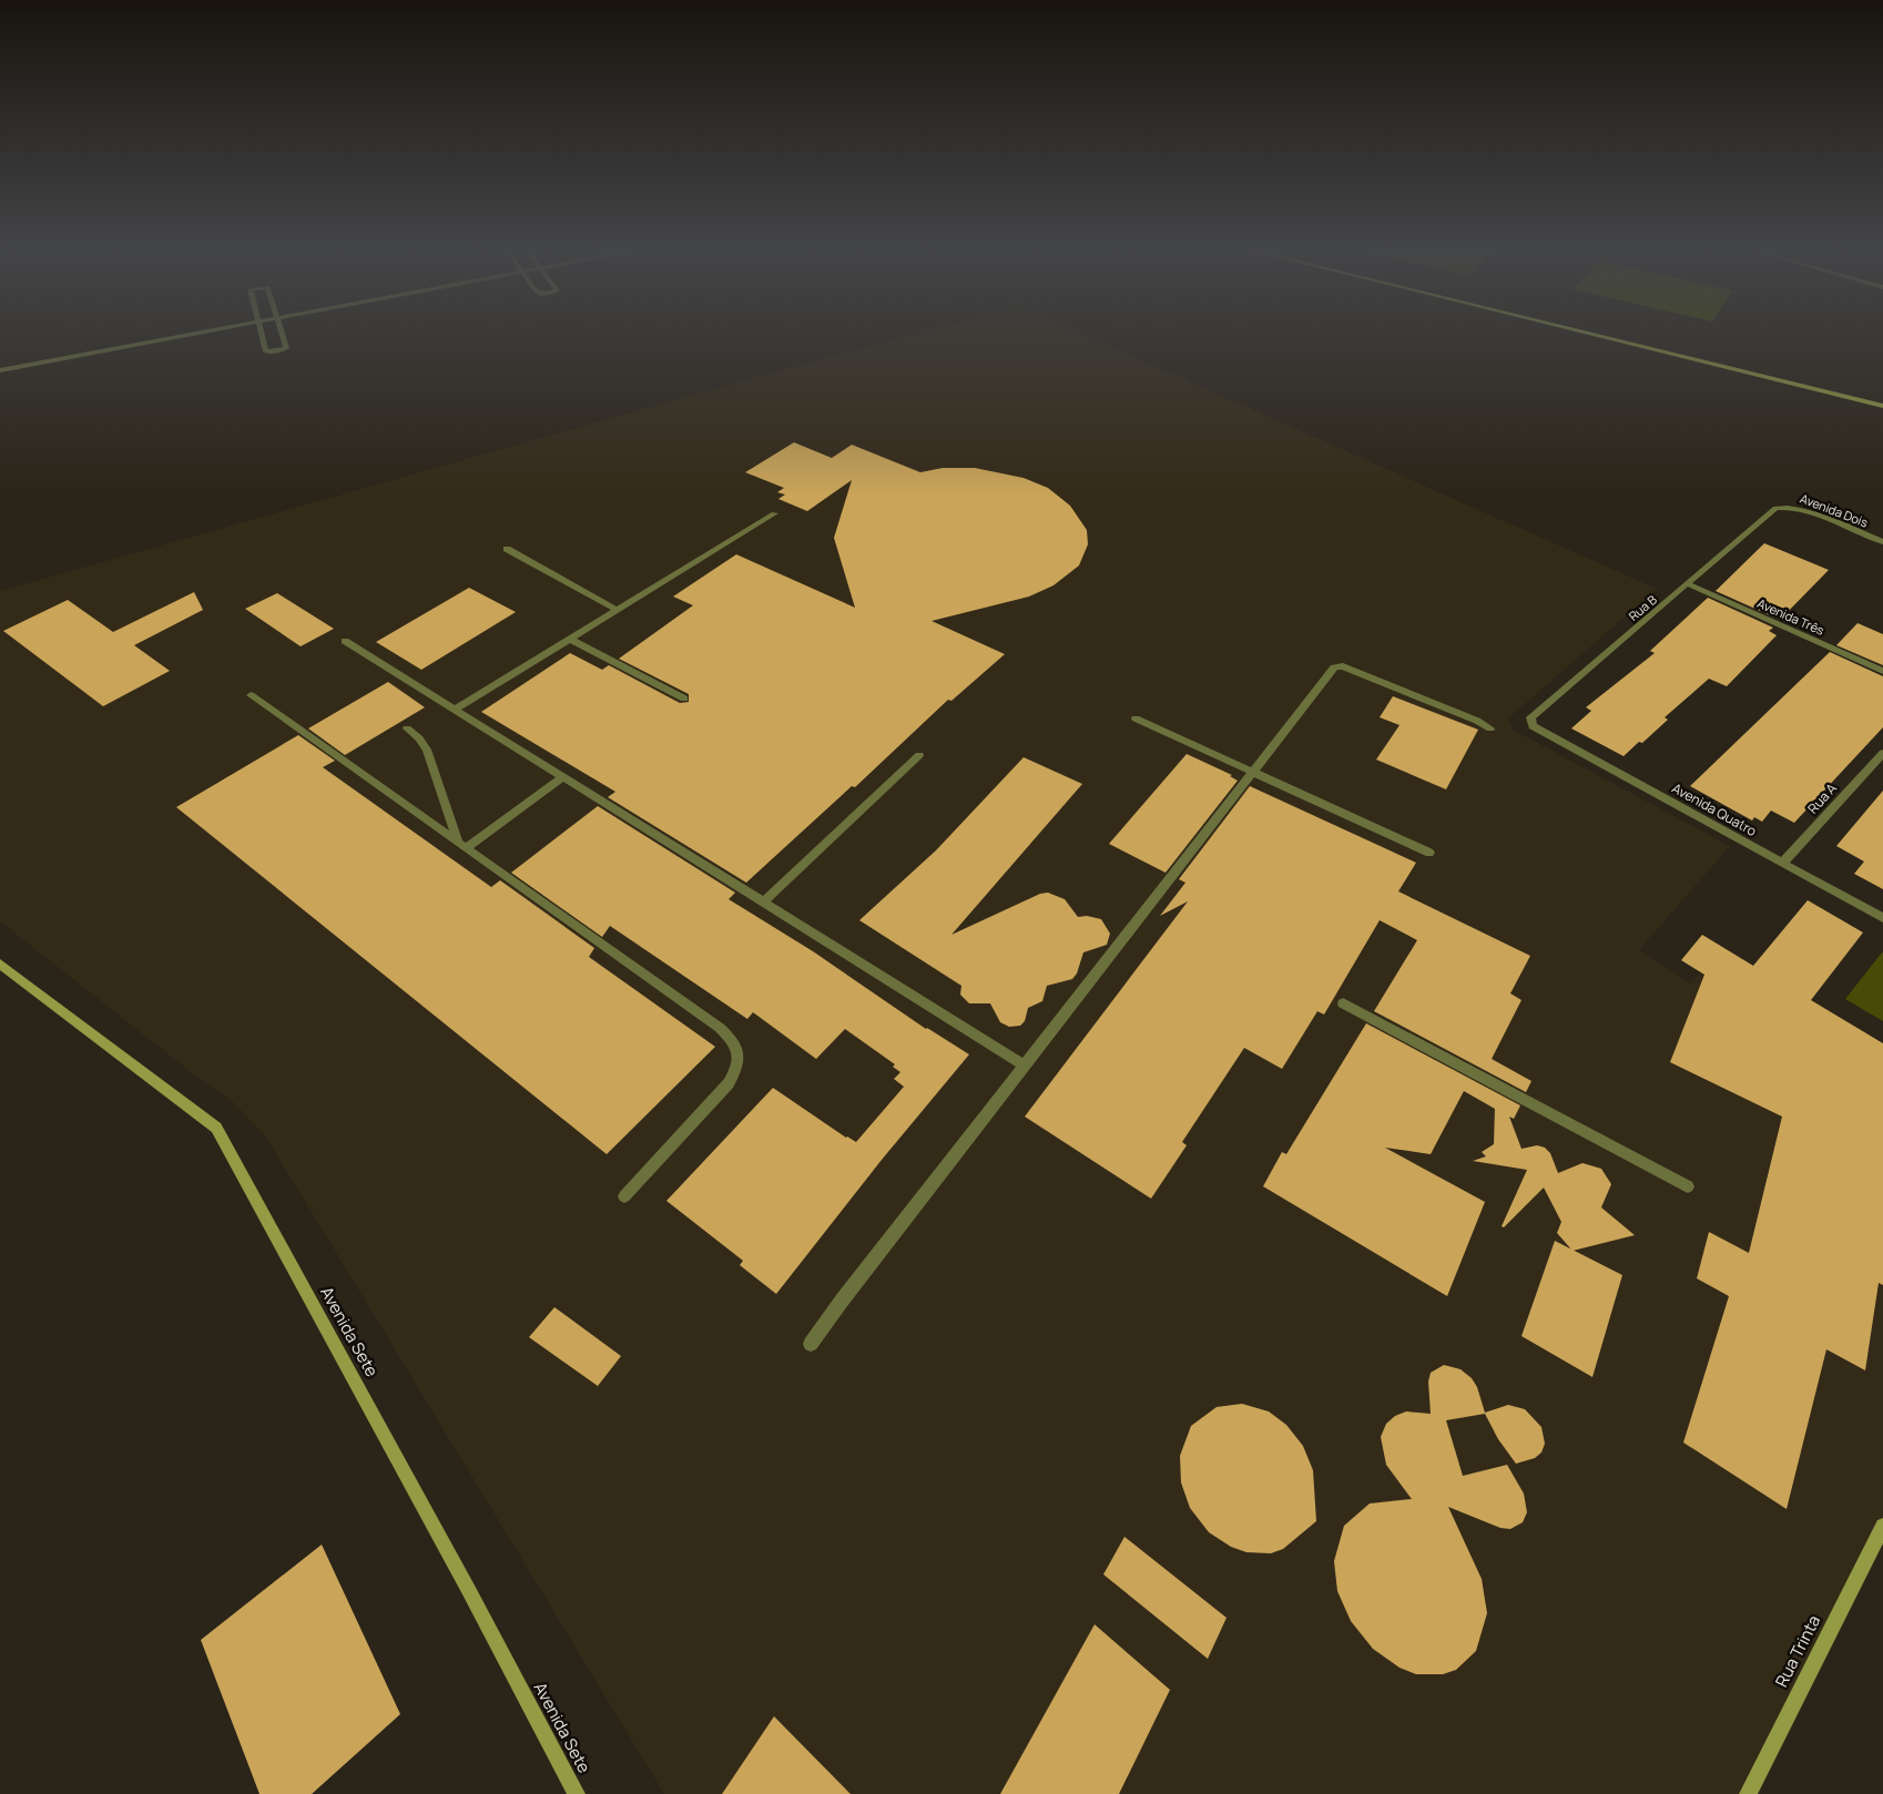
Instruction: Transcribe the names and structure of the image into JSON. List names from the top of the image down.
{
  "streets": {
    "main road": ["Avenida Sete", "Rua Trinta"],
    "street": [
      "Avenida Dois",
      "Rua B",
      "Avenida Três",
      "Rua A",
      "Avenida Quatro"
    ]
  },
  "crossings": [
    ["Avenida Dois", "Rua B"],
    ["Rua B", "Avenida Três"],
    ["Rua B", "Avenida Quatro"],
    ["Rua A", "Avenida Quatro"]
  ]
}
